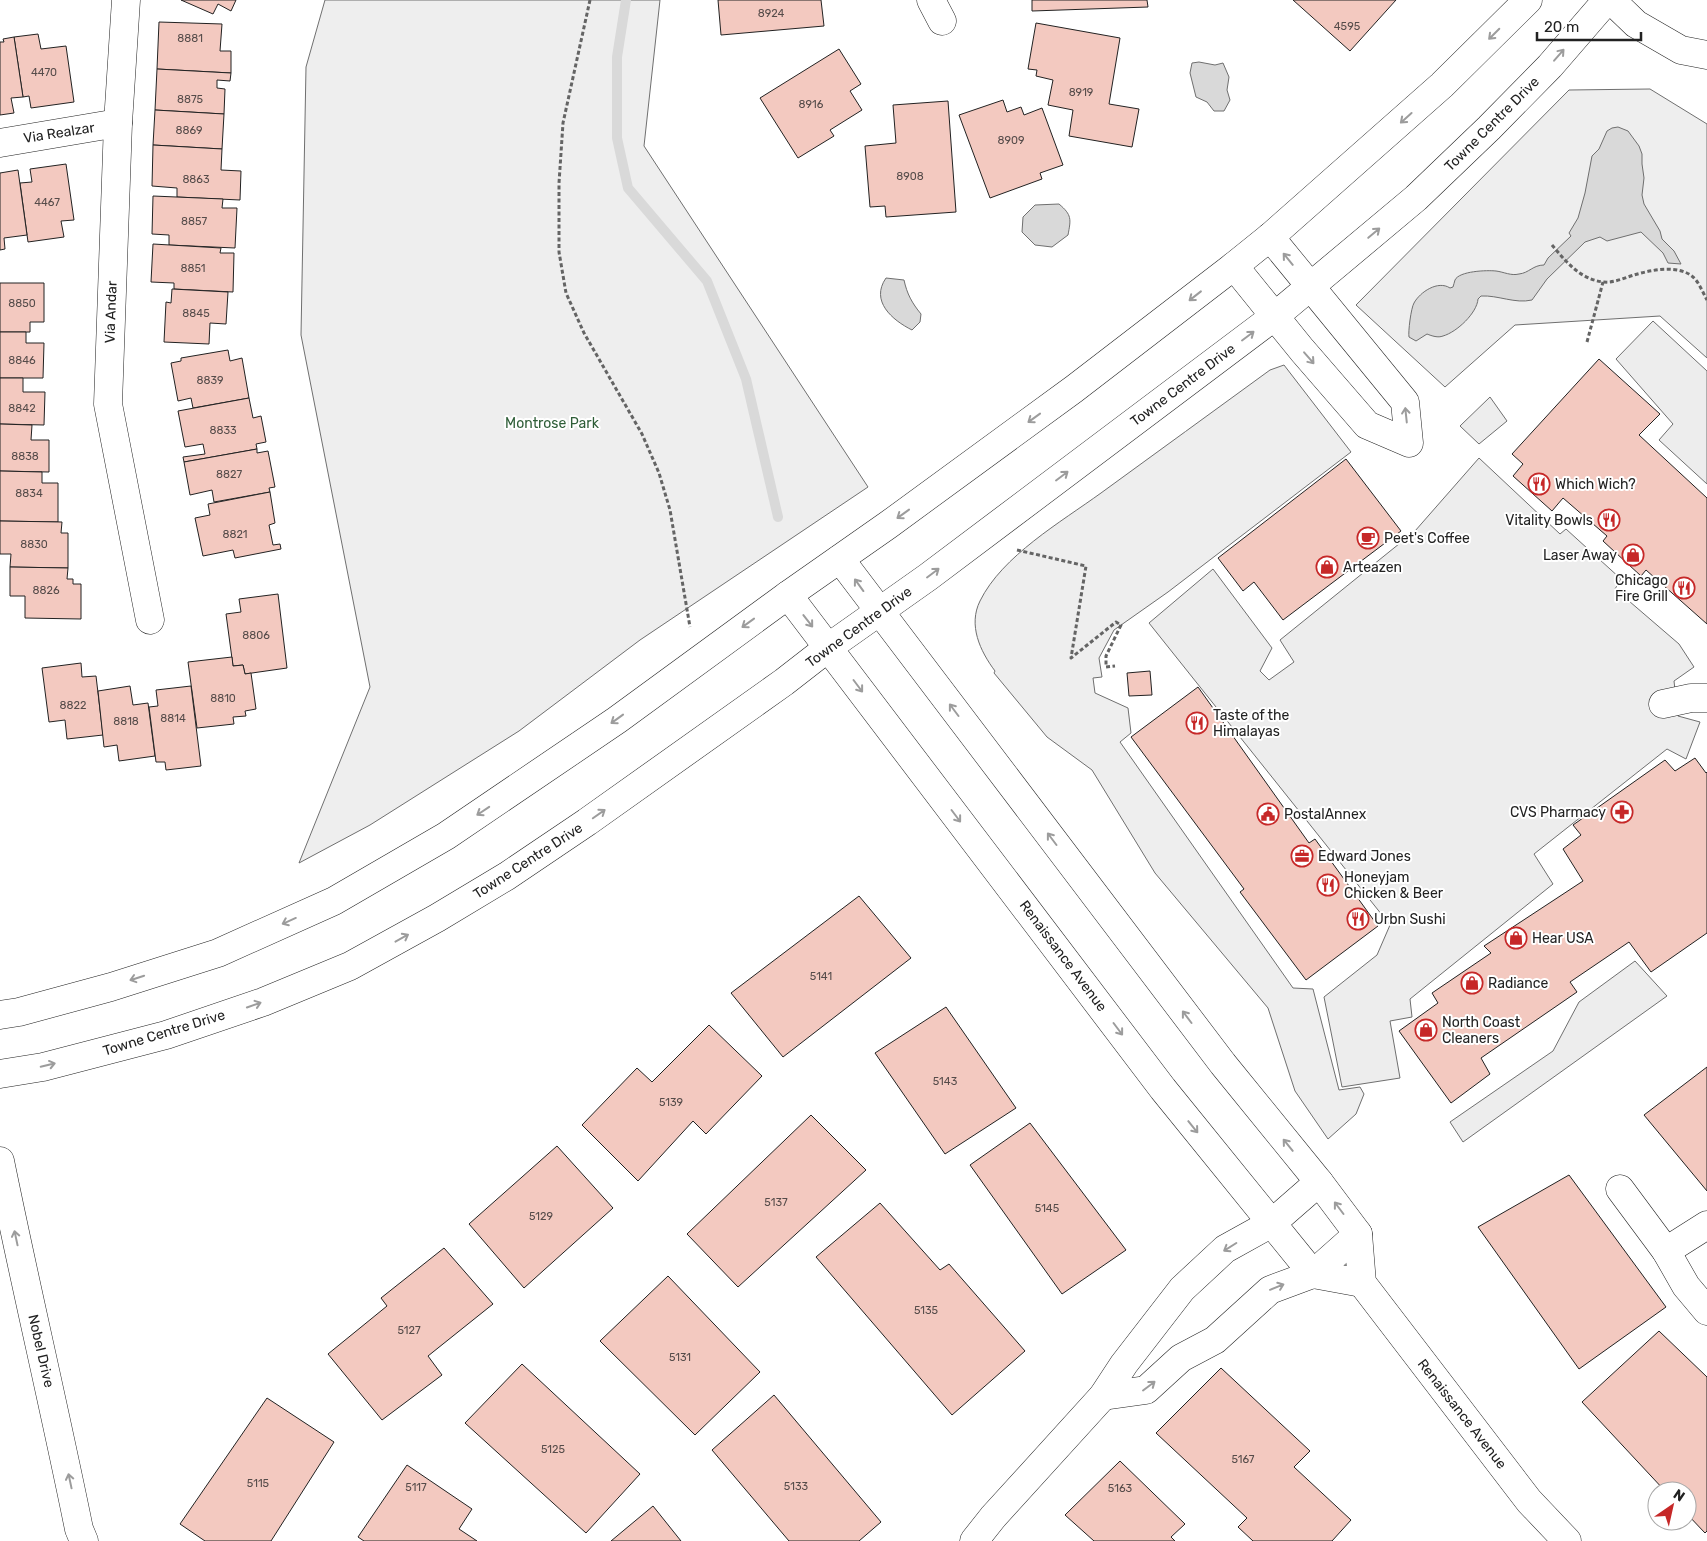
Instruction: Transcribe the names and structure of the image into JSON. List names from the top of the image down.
{
  "streets": {
    "main road": [
      "Towne Centre Drive",
      "Via Realzar",
      "Via Andar",
      "Renaissance Avenue",
      "Nobel Drive"
    ]
  },
  "crossings": [
    ["Towne Centre Drive", "Renaissance Avenue"],
    ["Via Realzar", "Via Andar"]
  ],
  "one_way": ["Nobel Drive"],
  "parks": ["Montrose Park"],
  "places": {
    "restaurant": [
      "Which Wich?",
      "Vitality Bowls",
      "Chicago Fire Grill",
      "Taste of the Himalayas",
      "Honeyjam Chicken & Beer",
      "Urbn Sushi"
    ],
    "cafe": ["Peet's Coffee"],
    "shop": [
      "Laser Away",
      "Arteazen",
      "Hear USA",
      "Radiance",
      "North Coast Cleaners"
    ],
    "pharmacy": ["CVS Pharmacy"],
    "public building": ["PostalAnnex"],
    "office": ["Edward Jones"]
  },
  "house_numbers": [
    "8924",
    "4595",
    "8881",
    "4470",
    "8919",
    "8875",
    "8916",
    "8869",
    "8909",
    "8908",
    "8863",
    "4467",
    "8857",
    "8851",
    "8850",
    "8845",
    "8846",
    "8839",
    "8842",
    "8833",
    "8838",
    "8827",
    "8834",
    "8821",
    "8830",
    "8826",
    "8806",
    "8810",
    "8822",
    "8814",
    "8818",
    "5141",
    "5143",
    "5139",
    "5137",
    "5145",
    "5129",
    "5135",
    "5127",
    "5131",
    "5125",
    "5167",
    "5115",
    "5133",
    "5117",
    "5163"
  ],
  "scale_bar": "20 m",
  "north": "top right"
}
